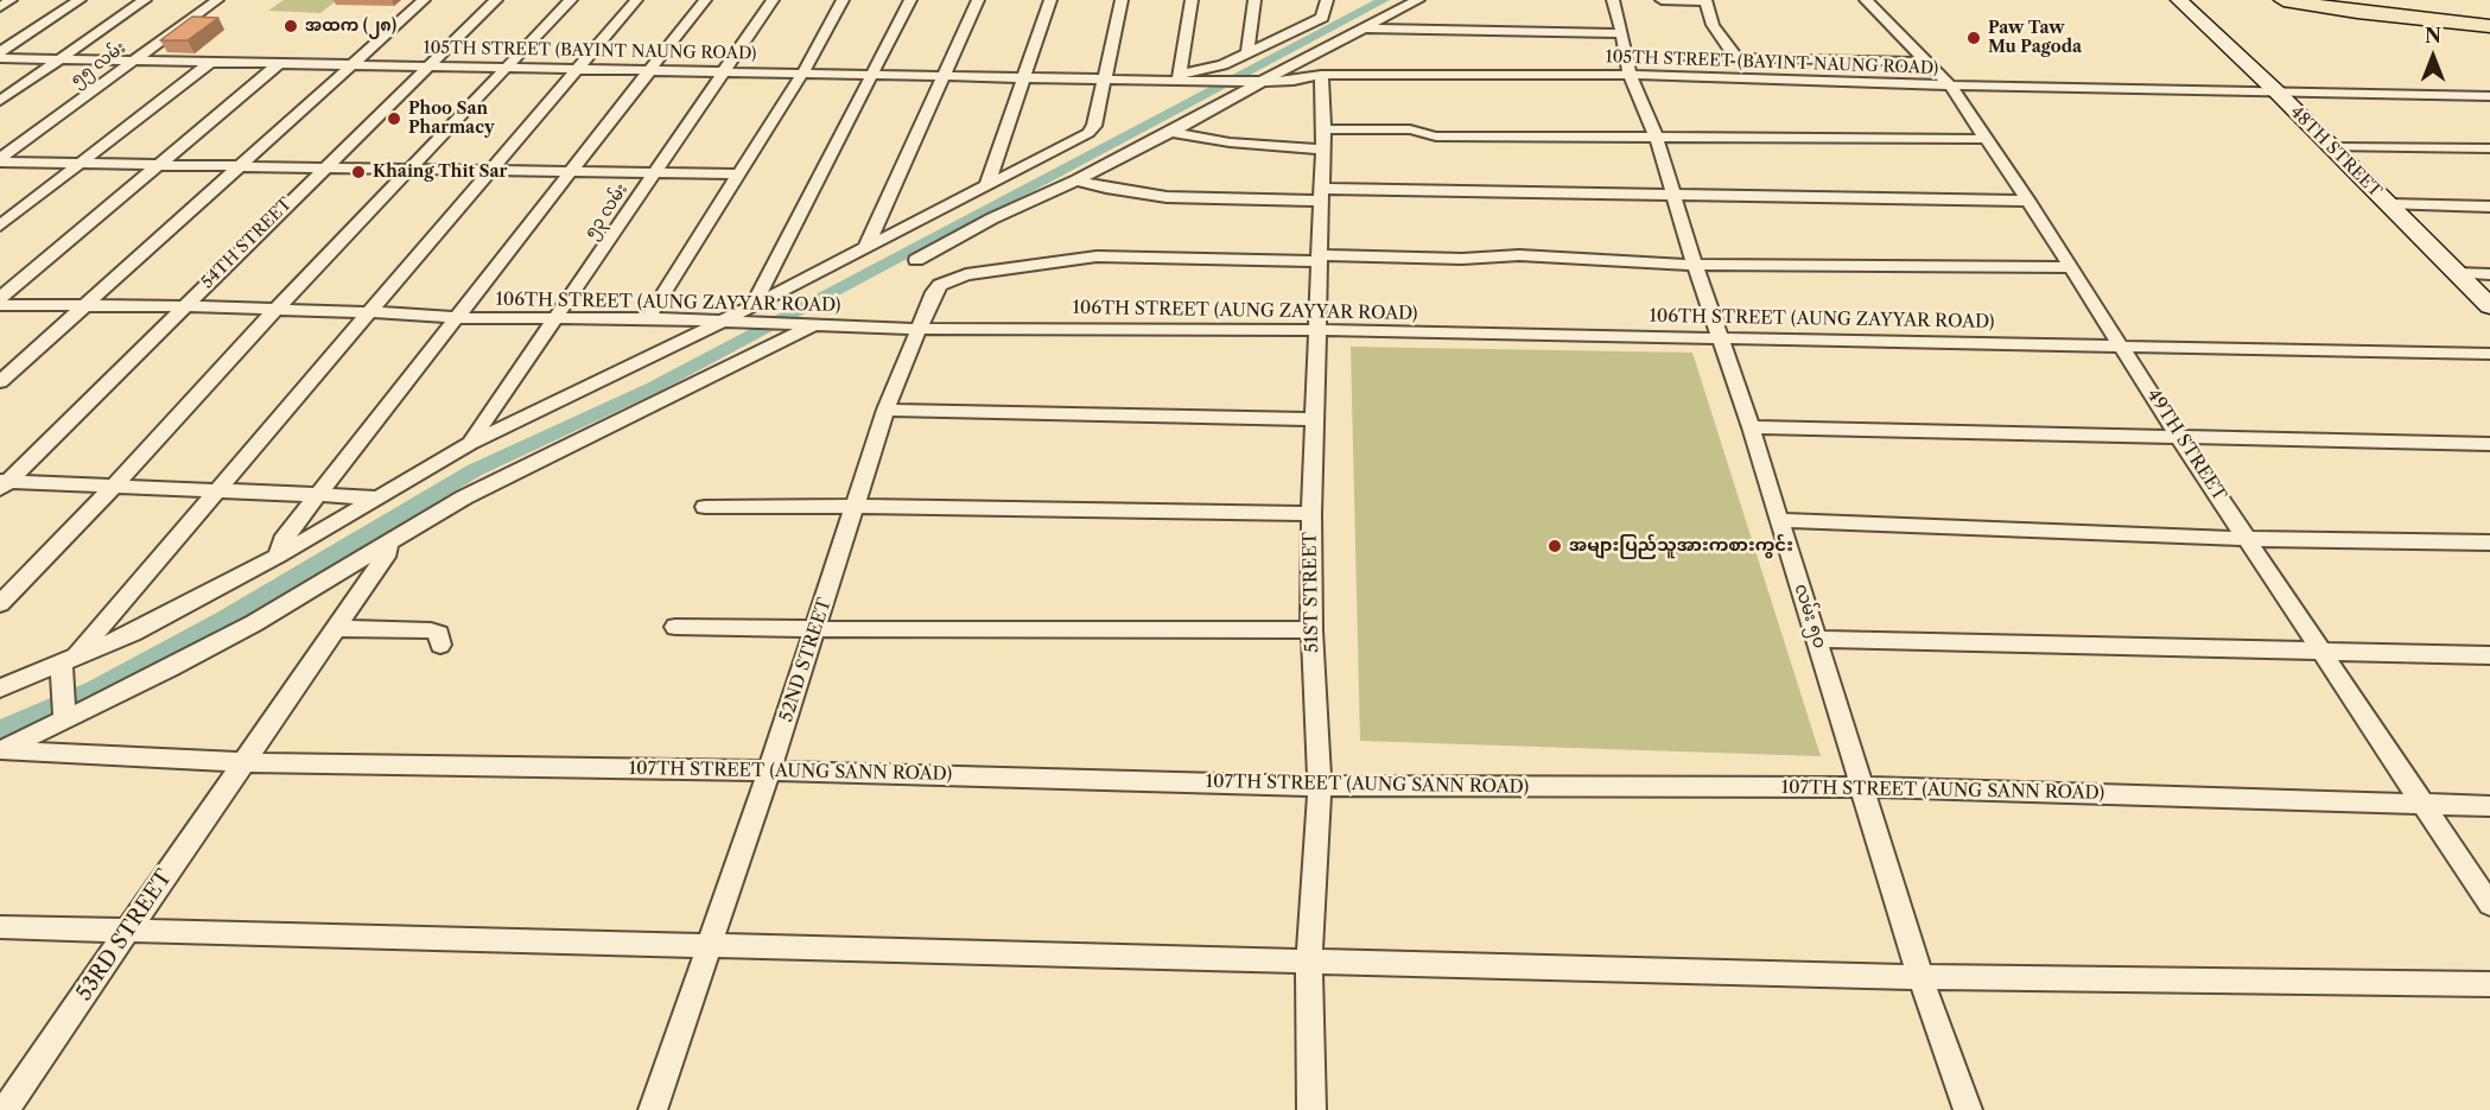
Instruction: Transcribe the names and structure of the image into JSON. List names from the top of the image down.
{
  "streets": {
    "main road": ["48TH STREET"],
    "street": [
      "105TH STREET (BAYINT NAUNG ROAD)",
      "၅၅ လမ်း",
      "၅၃ လမ်း",
      "54TH STREET",
      "106TH STREET (AUNG ZAYYAR ROAD)",
      "49TH STREET",
      "51ST STREET",
      "လမ်း ၅၀",
      "52ND STREET",
      "107TH STREET (AUNG SANN ROAD)",
      "53RD STREET"
    ]
  },
  "crossings": [
    ["105TH STREET (BAYINT NAUNG ROAD)", "၅၅ လမ်း"],
    ["105TH STREET (BAYINT NAUNG ROAD)", "48TH STREET"],
    ["105TH STREET (BAYINT NAUNG ROAD)", "၅၃ လမ်း"],
    ["105TH STREET (BAYINT NAUNG ROAD)", "54TH STREET"],
    ["105TH STREET (BAYINT NAUNG ROAD)", "49TH STREET"],
    ["105TH STREET (BAYINT NAUNG ROAD)", "51ST STREET"],
    ["105TH STREET (BAYINT NAUNG ROAD)", "လမ်း ၅၀"],
    ["၅၃ လမ်း", "106TH STREET (AUNG ZAYYAR ROAD)"],
    ["54TH STREET", "106TH STREET (AUNG ZAYYAR ROAD)"],
    ["106TH STREET (AUNG ZAYYAR ROAD)", "49TH STREET"],
    ["106TH STREET (AUNG ZAYYAR ROAD)", "51ST STREET"],
    ["106TH STREET (AUNG ZAYYAR ROAD)", "လမ်း ၅၀"],
    ["106TH STREET (AUNG ZAYYAR ROAD)", "52ND STREET"],
    ["49TH STREET", "107TH STREET (AUNG SANN ROAD)"],
    ["51ST STREET", "52ND STREET"],
    ["51ST STREET", "107TH STREET (AUNG SANN ROAD)"],
    ["လမ်း ၅၀", "107TH STREET (AUNG SANN ROAD)"],
    ["52ND STREET", "107TH STREET (AUNG SANN ROAD)"],
    ["107TH STREET (AUNG SANN ROAD)", "53RD STREET"]
  ],
  "places": [
    "အထက (၂၈)",
    "Paw Taw Mu Pagoda",
    "Phoo San Pharmacy",
    "Khaing Thit Sar",
    "အများပြည်သူအားကစားကွင်း"
  ],
  "north": "top"
}
